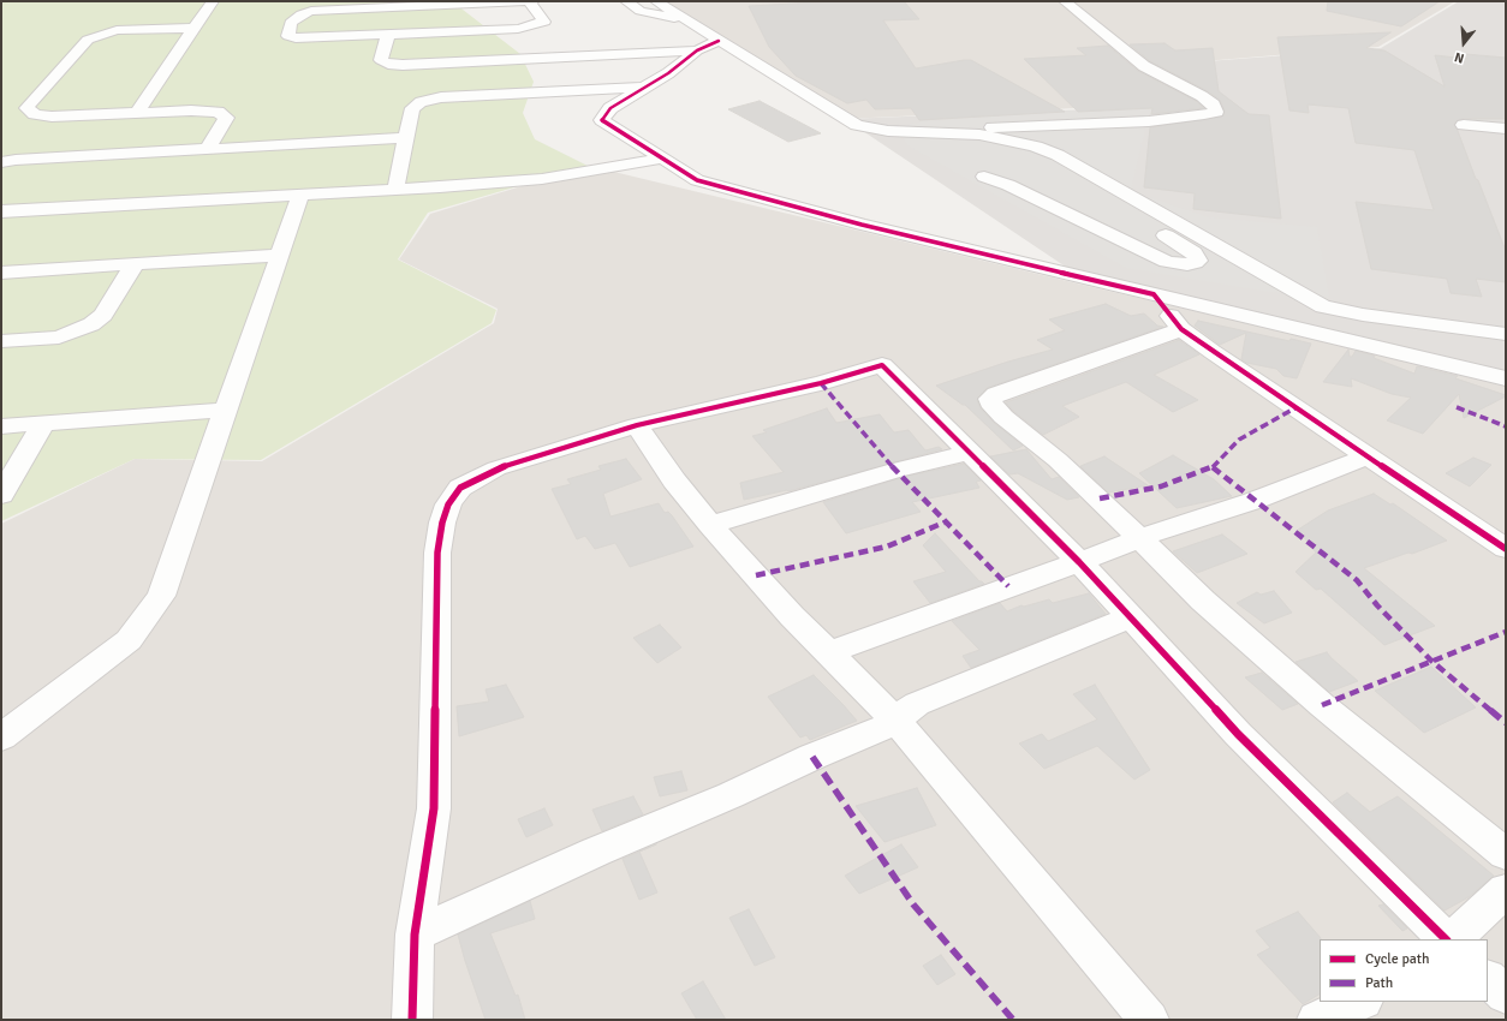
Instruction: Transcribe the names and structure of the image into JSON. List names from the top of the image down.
{
  "legend": ["Cycle path", "Path"],
  "north": "bottom"
}
